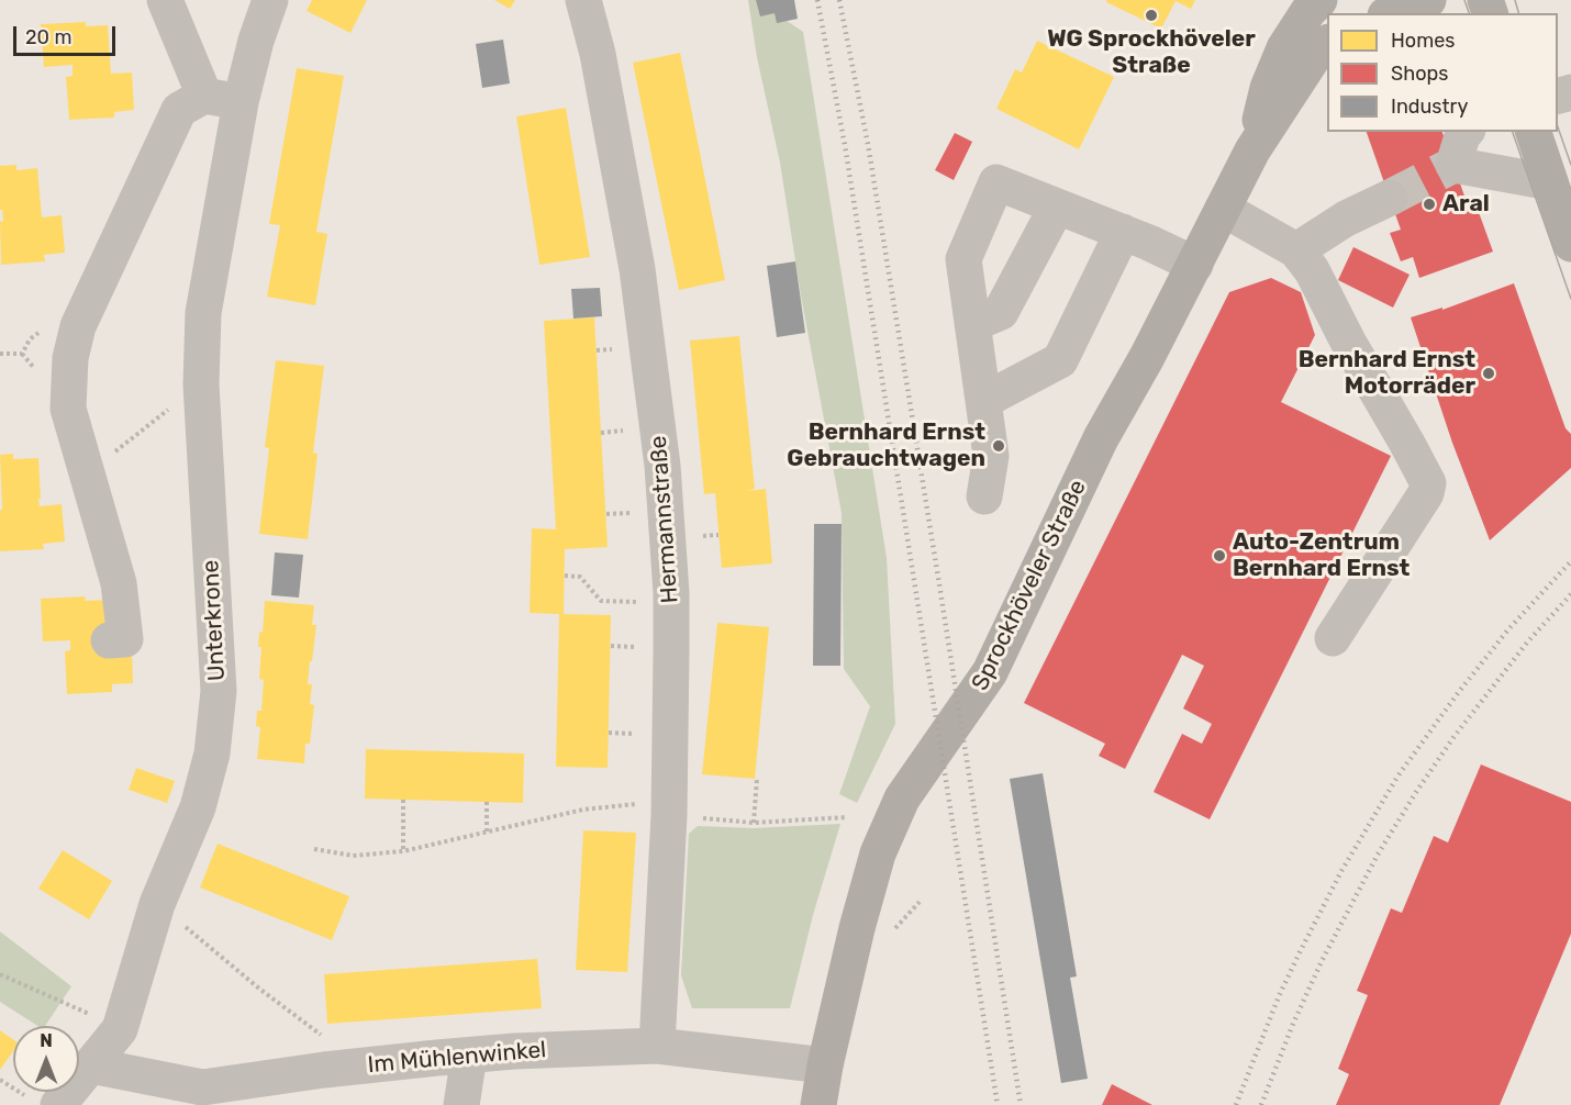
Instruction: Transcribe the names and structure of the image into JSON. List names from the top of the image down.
{
  "streets": {
    "main road": ["Sprockhöveler Straße"],
    "street": ["Hermannstraße", "Unterkrone", "Im Mühlenwinkel"]
  },
  "crossings": [
    ["Hermannstraße", "Im Mühlenwinkel"],
    ["Sprockhöveler Straße", "Im Mühlenwinkel"],
    ["Unterkrone", "Im Mühlenwinkel"]
  ],
  "places": [
    "WG Sprockhöveler Straße",
    "Aral",
    "Bernhard Ernst Motorräder",
    "Bernhard Ernst Gebrauchtwagen",
    "Auto-Zentrum Bernhard Ernst"
  ],
  "legend": ["Homes", "Shops", "Industry"],
  "scale_bar": "20 m",
  "north": "top"
}
